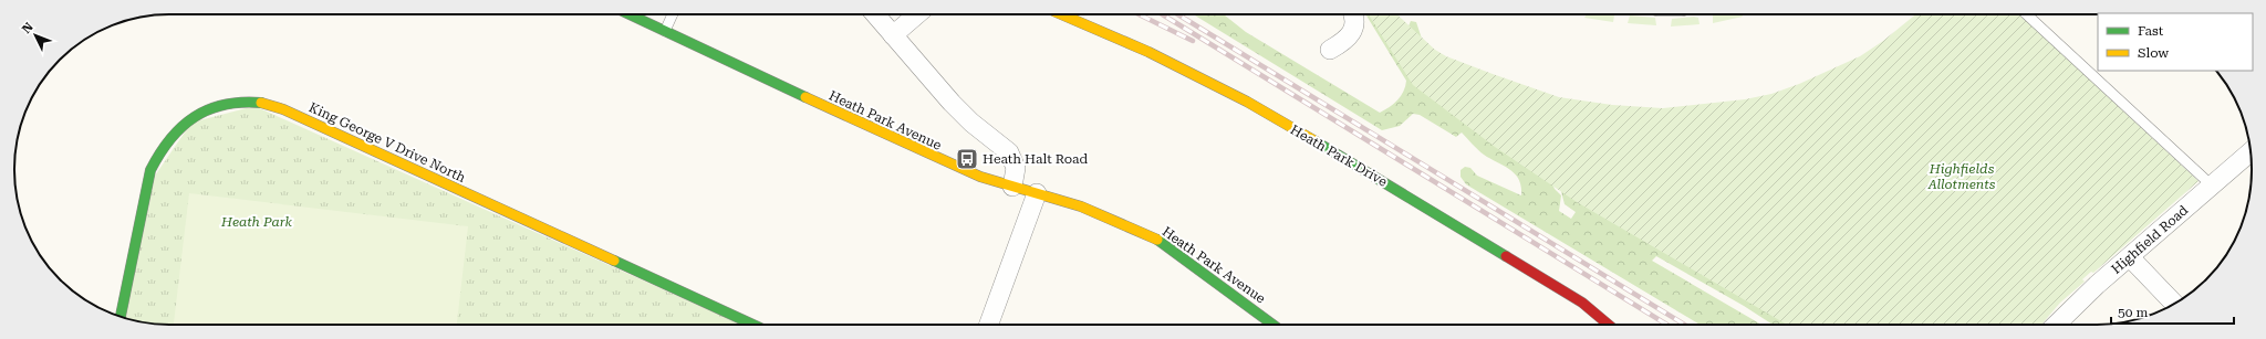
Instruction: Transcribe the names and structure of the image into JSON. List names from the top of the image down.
{
  "streets": {
    "street": [
      "Heath Park Avenue",
      "King George V Drive North",
      "Heath Park Drive",
      "Highfield Road"
    ]
  },
  "parks": ["Highfields Allotments", "Heath Park"],
  "places": {
    "bus stop": ["Heath Halt Road"]
  },
  "legend": ["Fast", "Slow"],
  "scale_bar": "50 m",
  "north": "top left"
}
